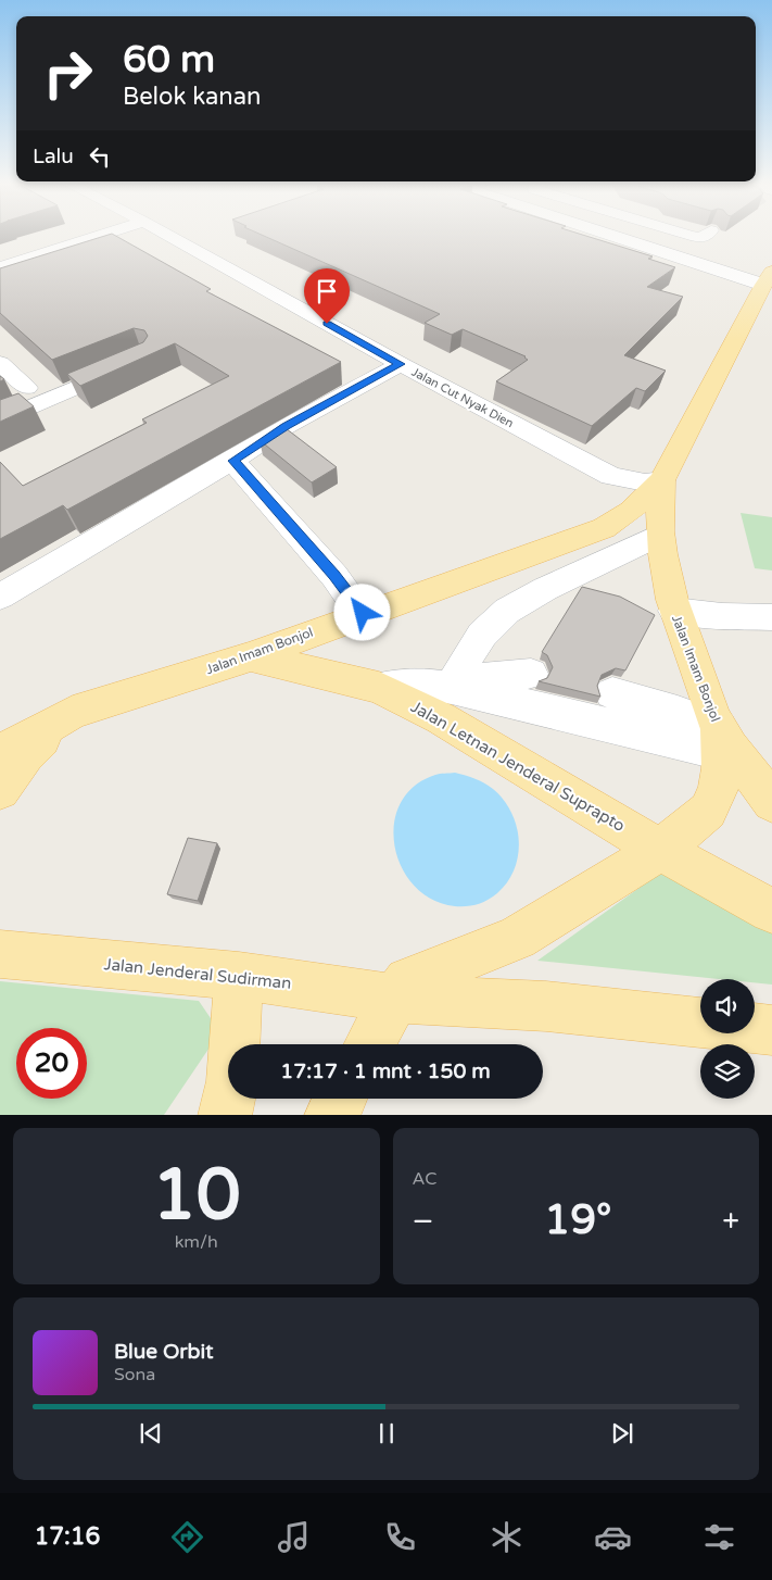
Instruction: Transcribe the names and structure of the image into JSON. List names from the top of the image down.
{
  "streets": {
    "main road": ["Jalan Imam Bonjol", "Jalan Letnan Jenderal Suprapto", "Jalan Jenderal Sudirman"],
    "street": ["Jalan Cut Nyak Dien"]
  },
  "crossings": [
    ["Jalan Cut Nyak Dien", "Jalan Imam Bonjol"],
    ["Jalan Imam Bonjol", "Jalan Letnan Jenderal Suprapto"],
    ["Jalan Imam Bonjol", "Jalan Jenderal Sudirman"]
  ],
  "page": {
    "turn": ["60 m", "Belok kanan"],
    "then": "Lalu",
    "limit": "20",
    "trip": "17:17 · 1 mnt · 150 m",
    "tile": [
      ["10", "km/h"],
      "AC"
    ],
    "heat": ["−", "19°", "+"],
    "song": ["Blue Orbit", "Sona"],
    "tabs": "17:16"
  }
}
